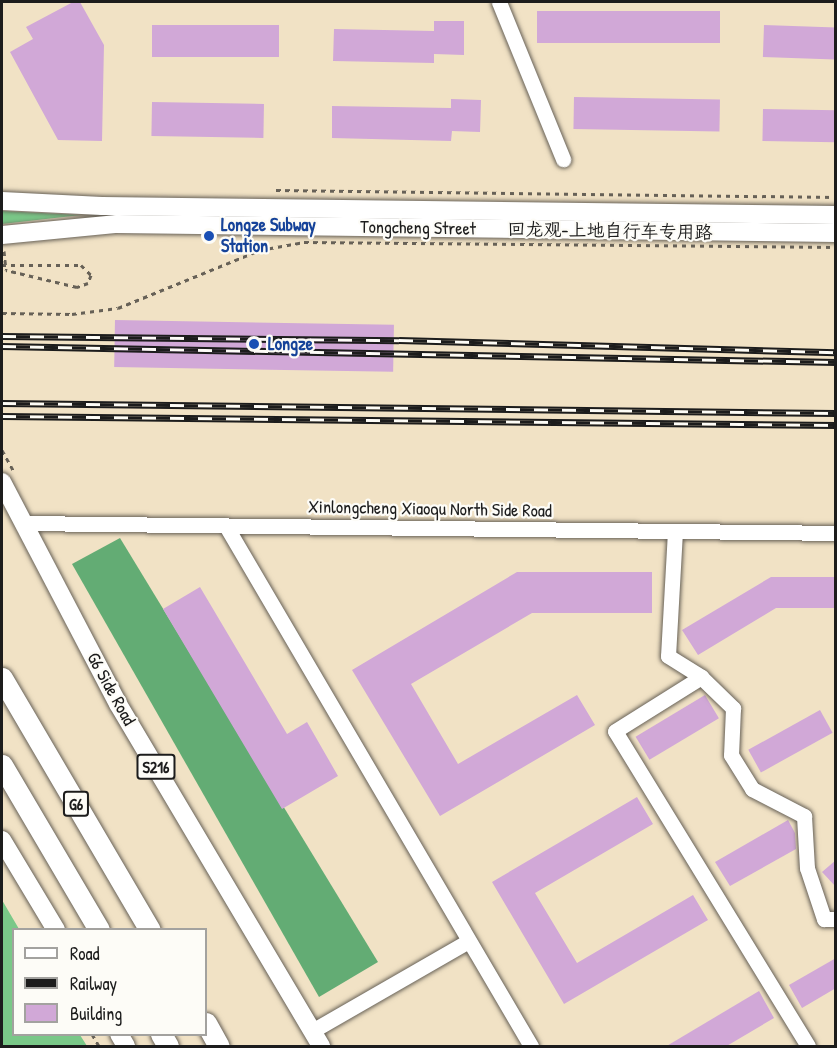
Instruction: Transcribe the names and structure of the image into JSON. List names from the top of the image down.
{
  "streets": {
    "highway": ["G6"],
    "main road": ["Tongcheng Street", "G6 Side Road", "S216"],
    "street": ["Xinlongcheng Xiaoqu North Side Road"],
    "path": ["回龙观-上地自行车专用路"]
  },
  "crossings": [
    ["Xinlongcheng Xiaoqu North Side Road", "G6 Side Road"]
  ],
  "places": ["Longze Subway Station", "Longze"],
  "legend": ["Road", "Railway", "Building"]
}
